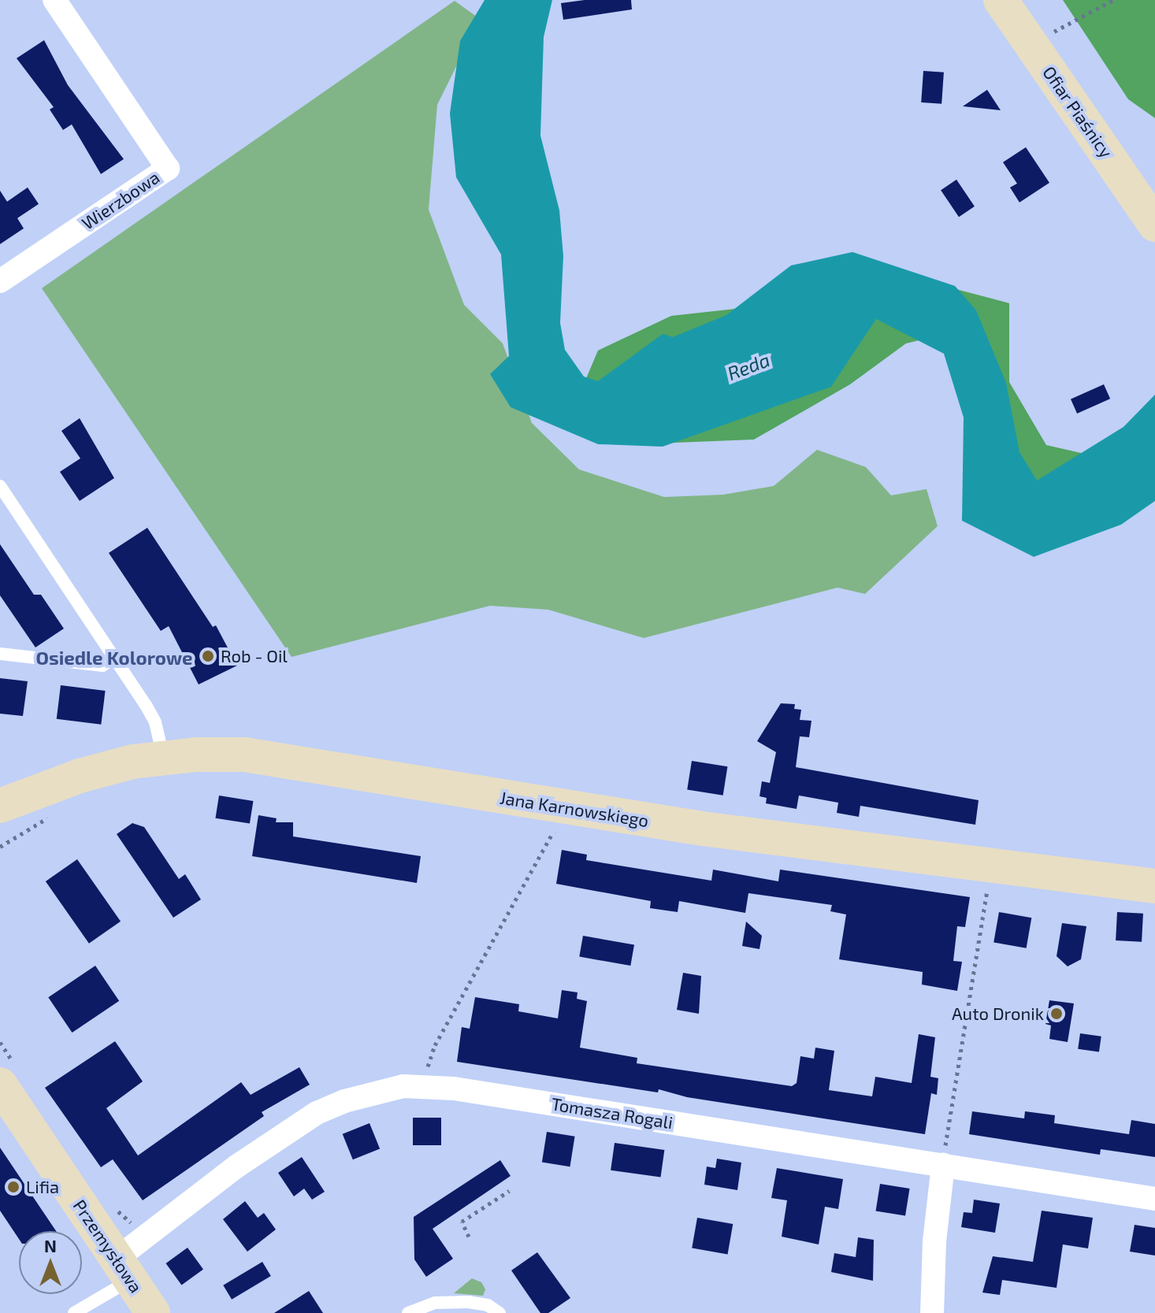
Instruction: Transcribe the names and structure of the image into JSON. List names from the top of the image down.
{
  "streets": {
    "main road": ["Ofiar Piaśnicy", "Jana Karnowskiego", "Przemysłowa"],
    "street": ["Wierzbowa", "Tomasza Rogali"]
  },
  "crossings": [
    ["Tomasza Rogali", "Przemysłowa"]
  ],
  "districts": ["Osiedle Kolorowe"],
  "water": ["Reda"],
  "places": ["Rob - Oil", "Auto Dronik", "Lifia"],
  "north": "top"
}
